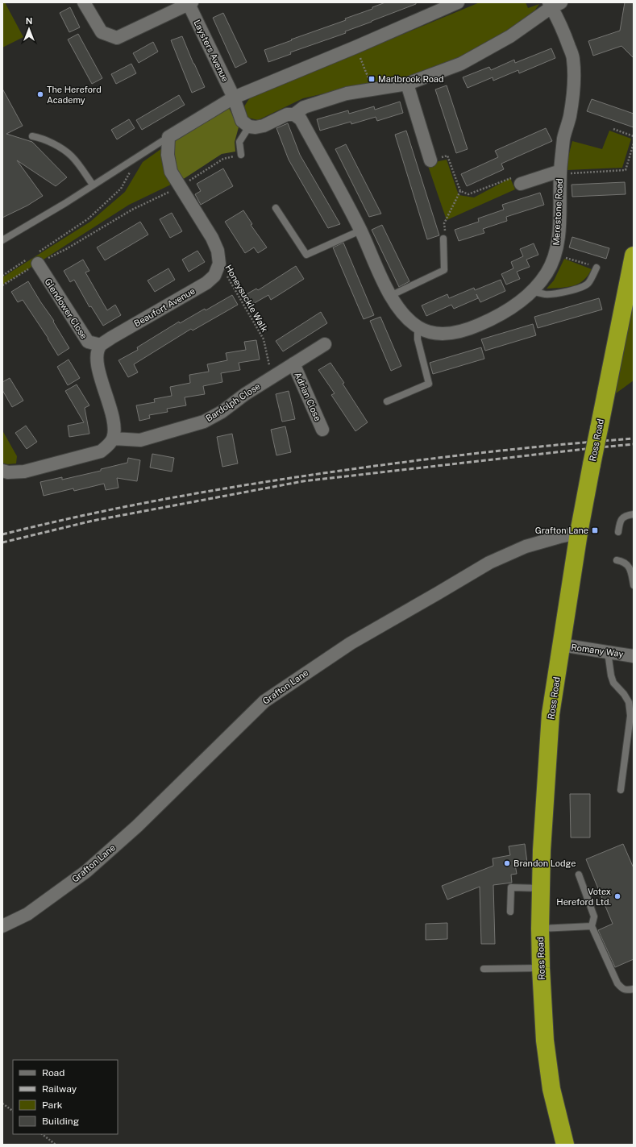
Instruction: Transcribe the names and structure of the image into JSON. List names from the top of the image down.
{
  "streets": {
    "highway": ["Ross Road"],
    "street": [
      "Laysters Avenue",
      "Merestone Road",
      "Beaufort Avenue",
      "Glendower Close",
      "Adrian Close",
      "Bardolph Close",
      "Romany Way",
      "Grafton Lane"
    ],
    "path": ["Honeysuckle Walk"]
  },
  "crossings": [
    ["Honeysuckle Walk", "Beaufort Avenue"],
    ["Honeysuckle Walk", "Bardolph Close"],
    ["Beaufort Avenue", "Glendower Close"],
    ["Adrian Close", "Bardolph Close"],
    ["Ross Road", "Romany Way"],
    ["Ross Road", "Grafton Lane"]
  ],
  "places": {
    "transit": ["Marlbrook Road", "Grafton Lane"],
    "other": ["The Hereford Academy", "Brandon Lodge", "Votex Hereford Ltd."]
  },
  "legend": [
    "Road",
    "Railway",
    "Park",
    "Building"
  ],
  "north": "top"
}
